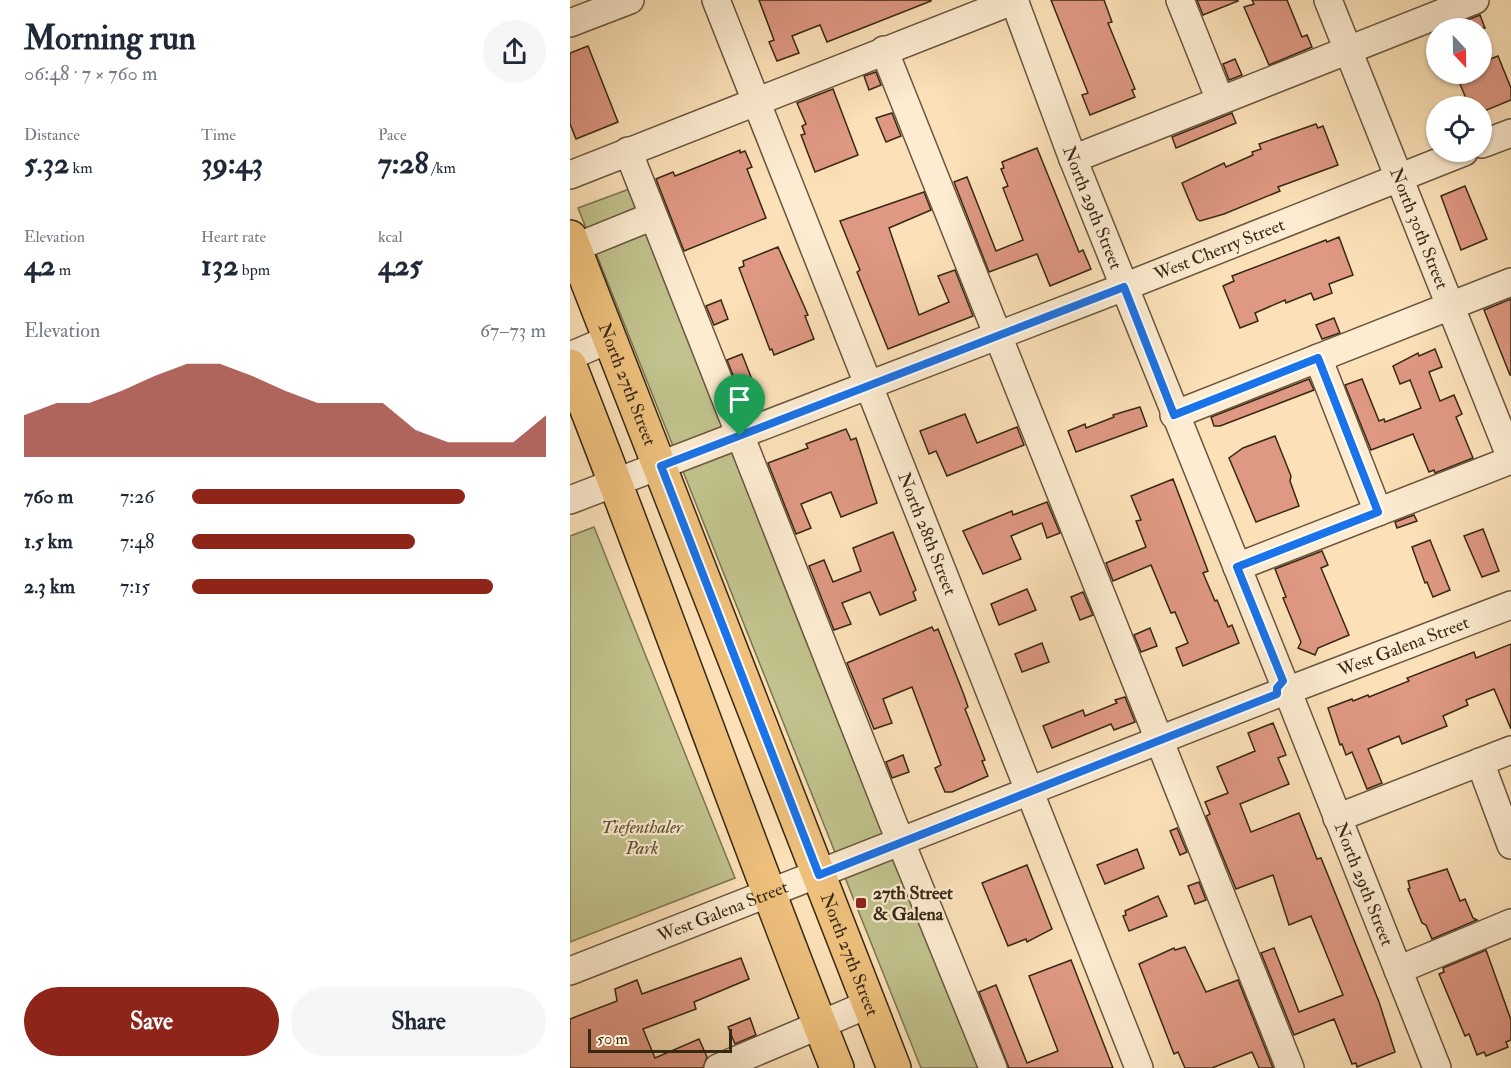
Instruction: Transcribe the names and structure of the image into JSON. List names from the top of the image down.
{
  "streets": {
    "main road": ["North 27th Street"],
    "street": [
      "North 29th Street",
      "North 30th Street",
      "West Cherry Street",
      "North 28th Street",
      "West Galena Street"
    ]
  },
  "crossings": [
    ["North 29th Street", "West Cherry Street"],
    ["North 29th Street", "West Galena Street"],
    ["North 30th Street", "West Cherry Street"],
    ["West Cherry Street", "North 27th Street"],
    ["West Cherry Street", "North 28th Street"],
    ["North 27th Street", "West Galena Street"],
    ["North 28th Street", "West Galena Street"]
  ],
  "parks": ["Tiefenthaler Park"],
  "places": {
    "transit": ["27th Street & Galena"]
  },
  "scale_bar": "50 m",
  "north": "bottom",
  "page": {
    "heading": ["Morning run", "06:48 · 7 × 760 m"],
    "stats": [
      ["Distance", "5.32 km"],
      ["Time", "39:43"],
      ["Pace", "7:28 /km"],
      ["Elevation", "42 m"],
      ["Heart rate", "132 bpm"],
      ["kcal", "425"]
    ],
    "chart": ["Elevation", "67–73 m"],
    "list": [
      {
        "name": "760 m",
        "note": "7:26"
      },
      {
        "name": "1.5 km",
        "note": "7:48"
      },
      {
        "name": "2.3 km",
        "note": "7:15"
      }
    ],
    "buttons": ["Save", "Share"],
    "scale": "50 m"
  }
}
